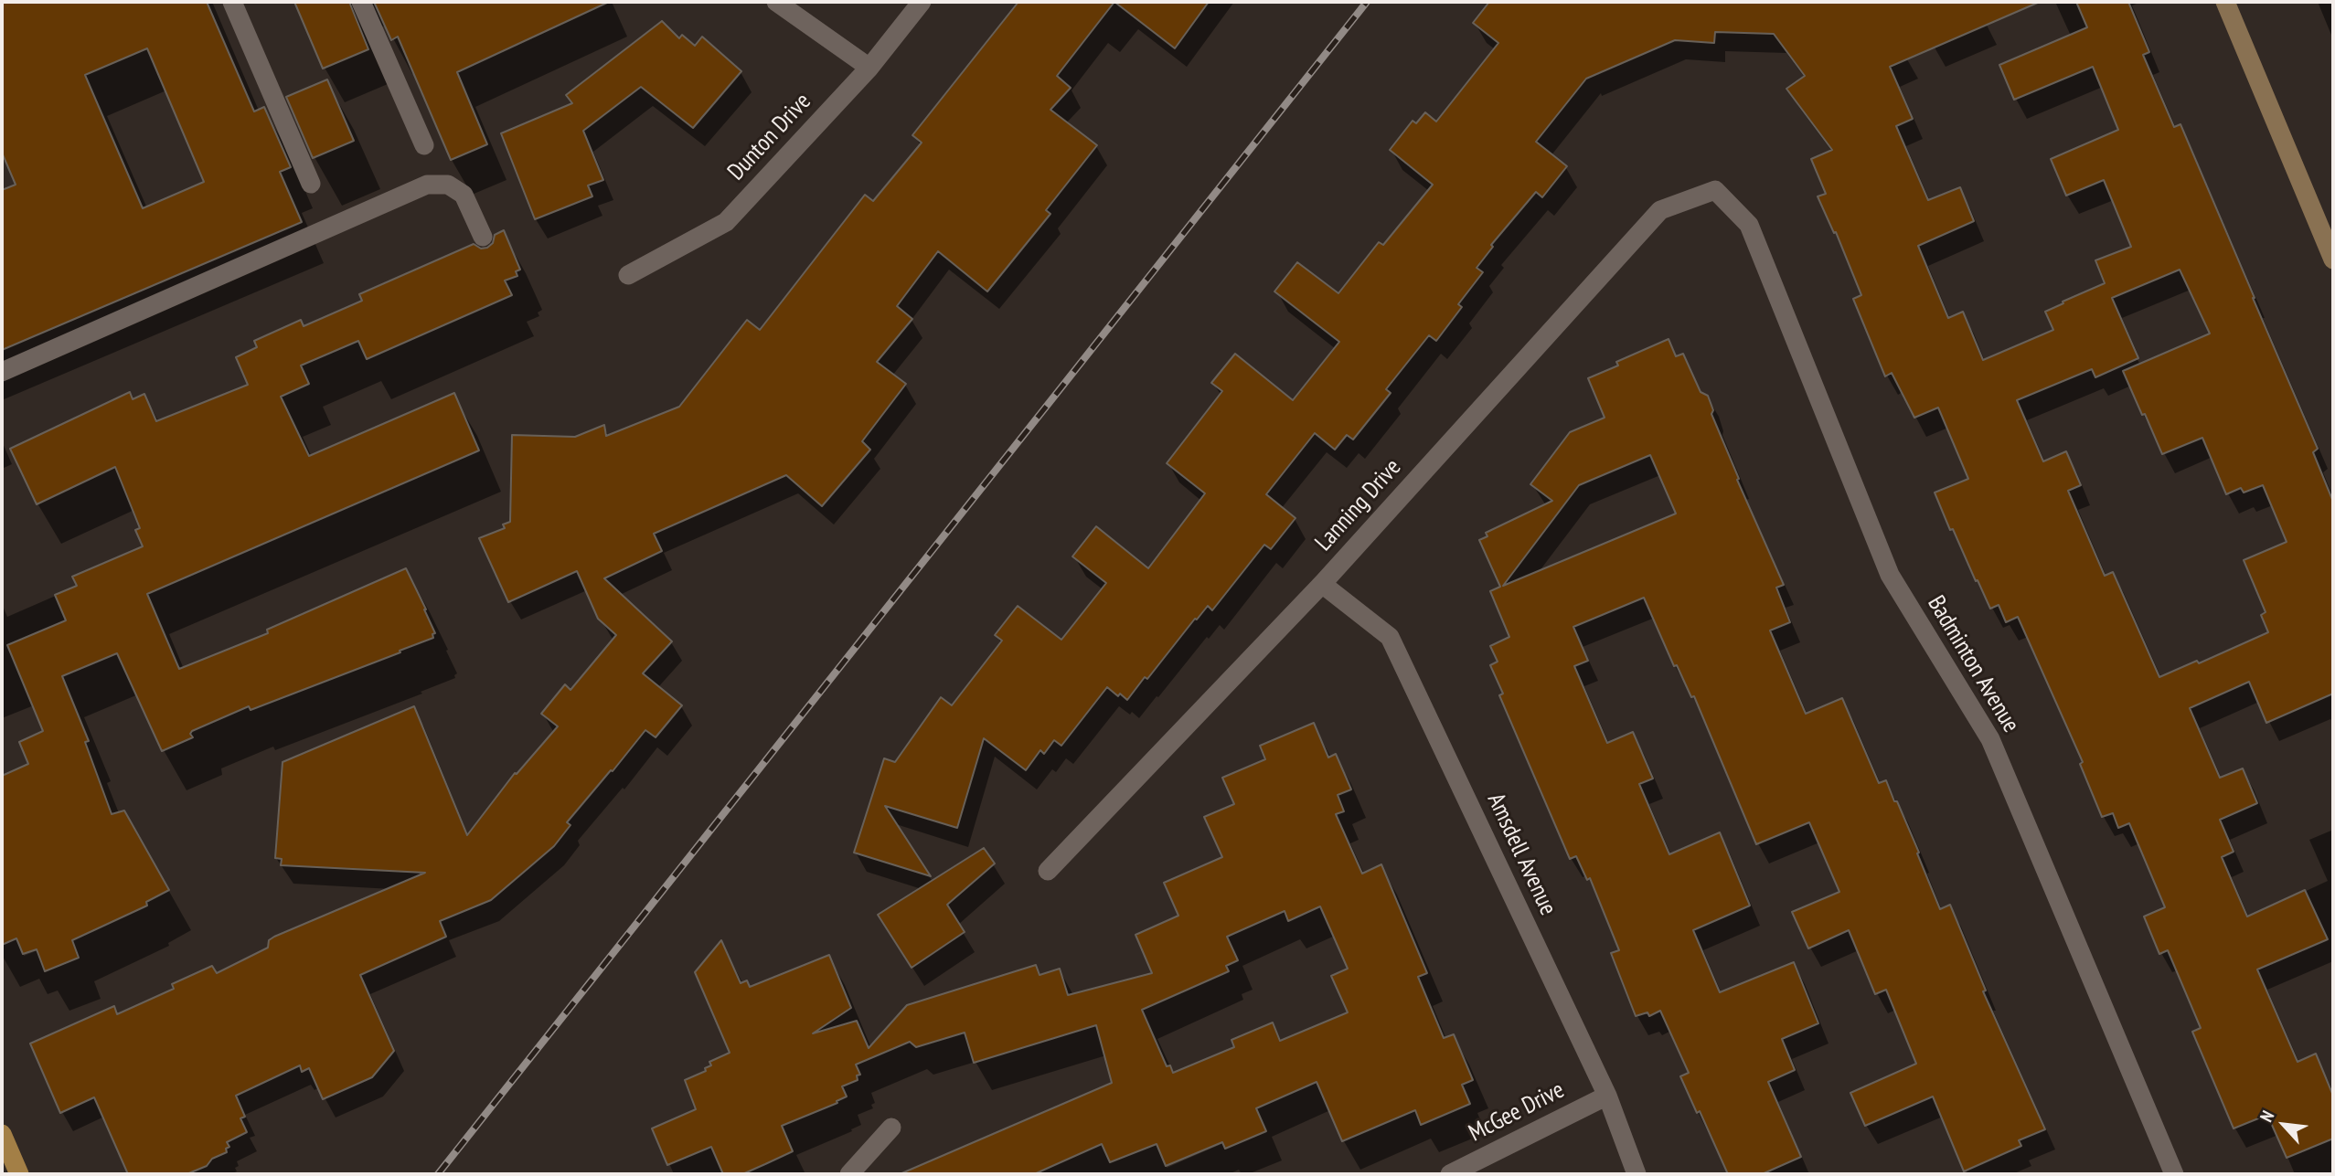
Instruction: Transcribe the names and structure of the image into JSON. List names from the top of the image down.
{
  "streets": {
    "street": [
      "Dunton Drive",
      "Lanning Drive",
      "Badminton Avenue",
      "Amsdell Avenue",
      "McGee Drive"
    ]
  },
  "crossings": [
    ["Lanning Drive", "Badminton Avenue"],
    ["Lanning Drive", "Amsdell Avenue"],
    ["Amsdell Avenue", "McGee Drive"]
  ],
  "north": "top left"
}
